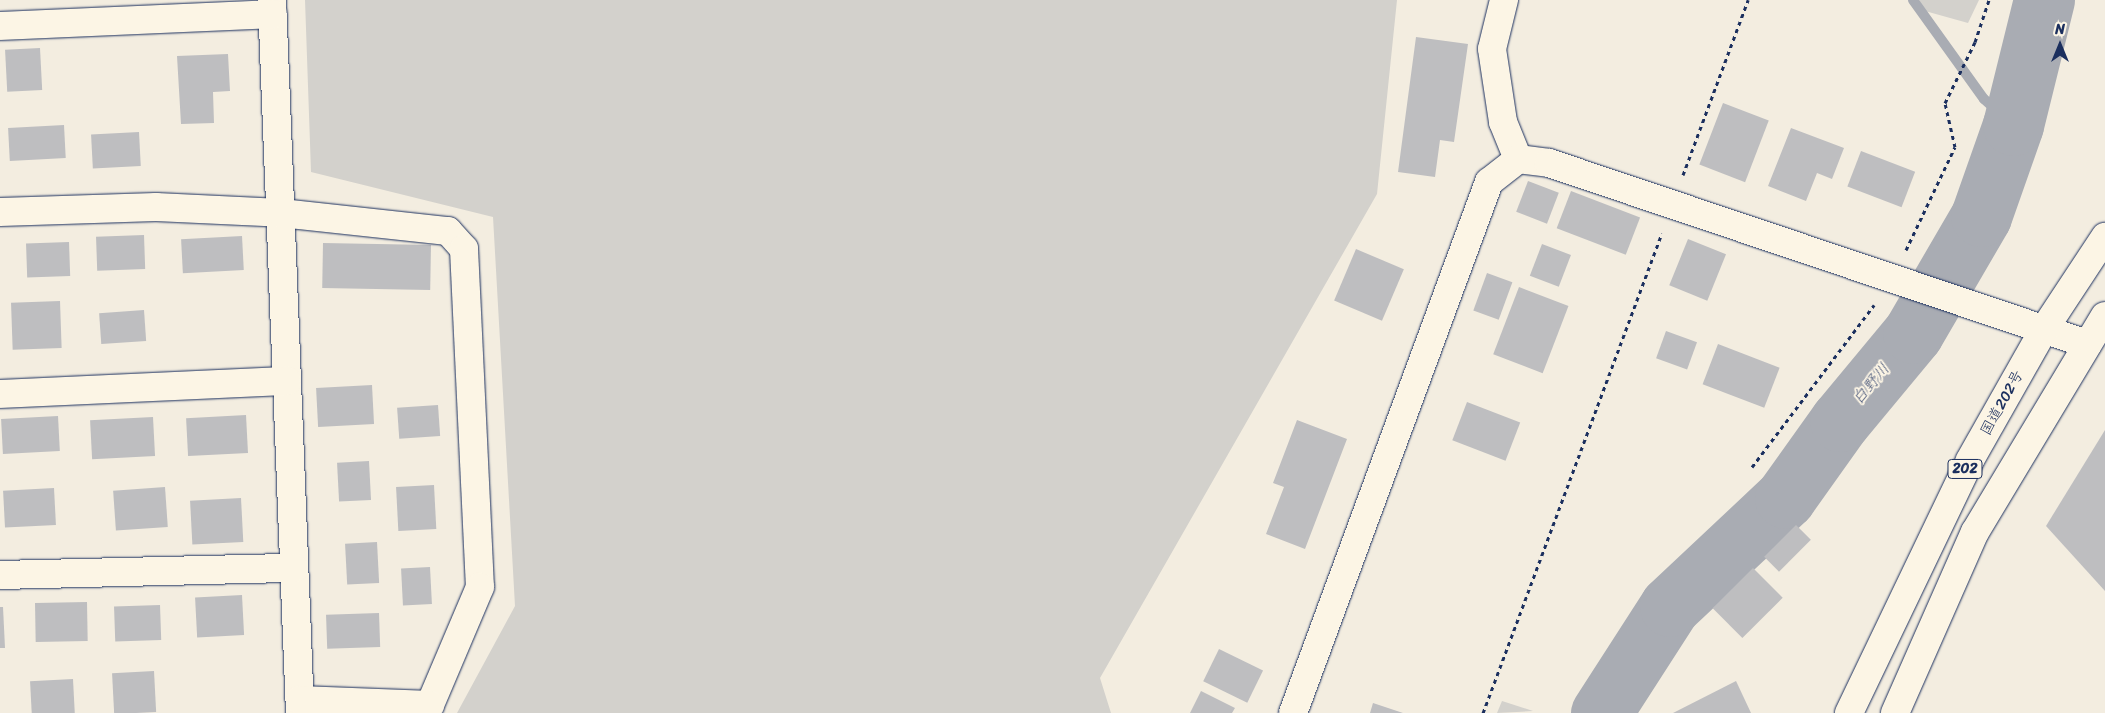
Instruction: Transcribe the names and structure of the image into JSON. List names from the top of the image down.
{
  "streets": {
    "main road": ["国道202号", "202"]
  },
  "water": ["白野川"],
  "north": "top"
}
